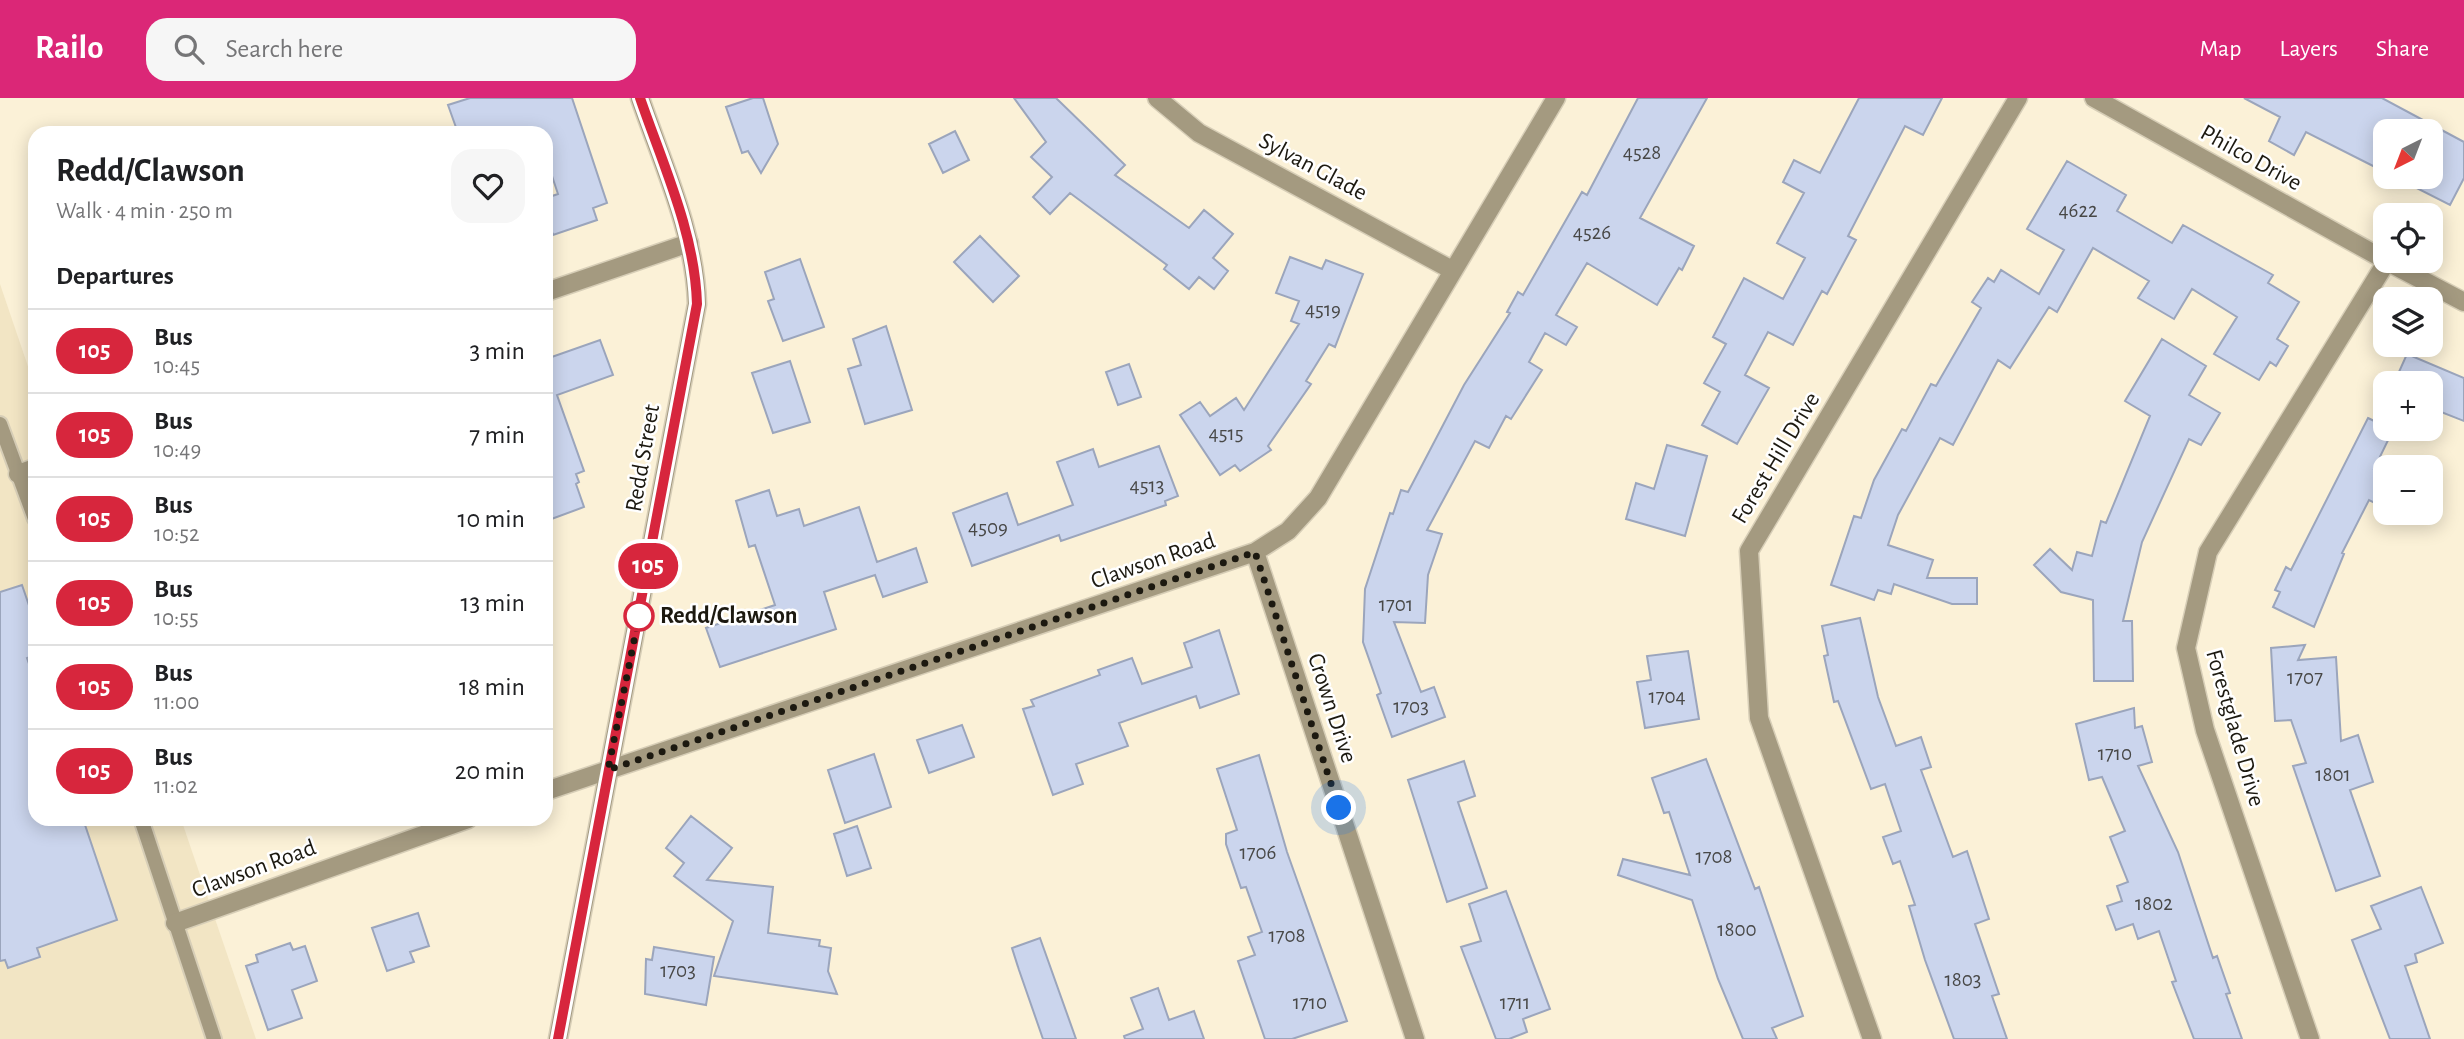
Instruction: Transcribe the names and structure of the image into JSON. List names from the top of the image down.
{
  "streets": {
    "street": [
      "Philco Drive",
      "Sylvan Glade",
      "Redd Street",
      "Forest Hill Drive",
      "Clawson Road",
      "Crown Drive",
      "Forestglade Drive"
    ]
  },
  "crossings": [
    ["Sylvan Glade", "Clawson Road"],
    ["Redd Street", "Clawson Road"],
    ["Clawson Road", "Crown Drive"]
  ],
  "places": ["Redd/Clawson"],
  "lines": ["bus line 105"],
  "house_numbers": [
    "4528",
    "4622",
    "4526",
    "4519",
    "4515",
    "4513",
    "4509",
    "1701",
    "1707",
    "1704",
    "1703",
    "1710",
    "1801",
    "1706",
    "1708",
    "1802",
    "1800",
    "1708",
    "1703",
    "1803",
    "1710",
    "1711"
  ],
  "north": "bottom left",
  "page": {
    "header": "Railo",
    "search": "Search here",
    "nav": ["Map", "Layers", "Share"],
    "on_map": "105",
    "map_buttons": ["+", "−"],
    "heading": [
      ["Redd/Clawson", "Walk · 4 min · 250 m"],
      "Departures"
    ],
    "list": [
      {
        "mark": "105",
        "name": "Bus",
        "note": "10:45",
        "value": "3 min"
      },
      {
        "mark": "105",
        "name": "Bus",
        "note": "10:49",
        "value": "7 min"
      },
      {
        "mark": "105",
        "name": "Bus",
        "note": "10:52",
        "value": "10 min"
      },
      {
        "mark": "105",
        "name": "Bus",
        "note": "10:55",
        "value": "13 min"
      },
      {
        "mark": "105",
        "name": "Bus",
        "note": "11:00",
        "value": "18 min"
      },
      {
        "mark": "105",
        "name": "Bus",
        "note": "11:02",
        "value": "20 min"
      }
    ]
  }
}
